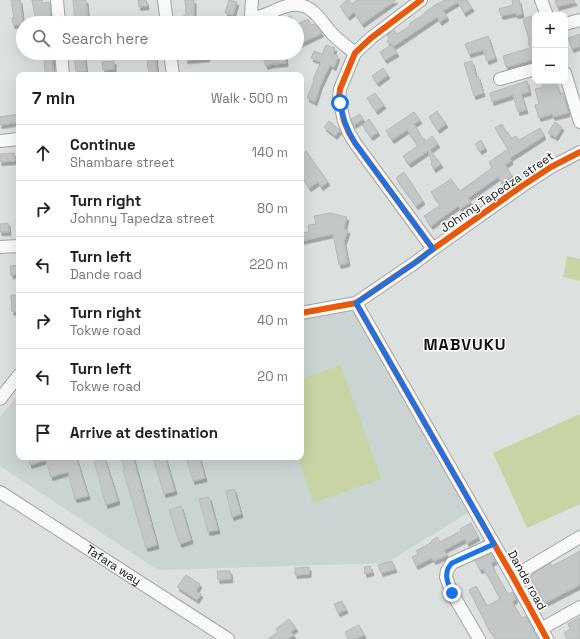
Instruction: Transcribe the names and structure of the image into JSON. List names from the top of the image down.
{
  "streets": {
    "street": ["Johnny Tapedza street", "Tafara way", "Dande road"]
  },
  "crossings": [
    ["Johnny Tapedza street", "Dande road"]
  ],
  "districts": ["MABVUKU"],
  "page": {
    "map_buttons": ["+", "−"],
    "search": "Search here",
    "heading": ["7 min", "Walk · 500 m"],
    "list": [
      ["Continue", "Shambare street", "140 m"],
      ["Turn right", "Johnny Tapedza street", "80 m"],
      ["Turn left", "Dande road", "220 m"],
      ["Turn right", "Tokwe road", "40 m"],
      ["Turn left", "Tokwe road", "20 m"],
      "Arrive at destination"
    ]
  }
}
